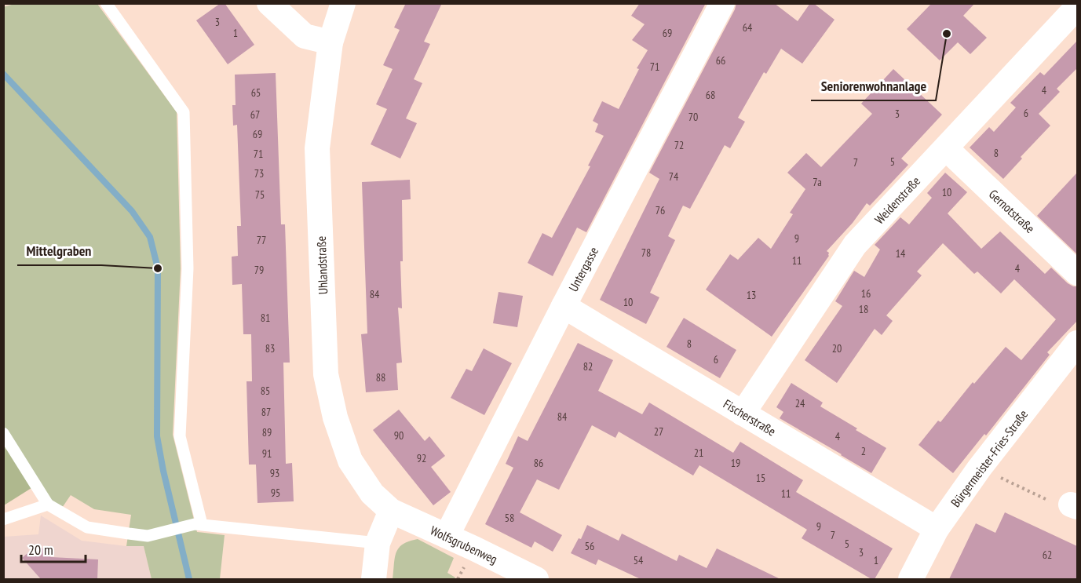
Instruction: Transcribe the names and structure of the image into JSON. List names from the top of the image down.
{
  "streets": {
    "street": [
      "Weidenstraße",
      "Gernotstraße",
      "Uhlandstraße",
      "Untergasse",
      "Fischerstraße",
      "Bürgermeister-Fries-Straße",
      "Wolfsgrubenweg"
    ]
  },
  "crossings": [
    ["Weidenstraße", "Gernotstraße"],
    ["Weidenstraße", "Fischerstraße"],
    ["Uhlandstraße", "Wolfsgrubenweg"],
    ["Untergasse", "Fischerstraße"],
    ["Untergasse", "Wolfsgrubenweg"],
    ["Fischerstraße", "Bürgermeister-Fries-Straße"]
  ],
  "places": ["Seniorenwohnanlage", "Mittelgraben"],
  "house_numbers": [
    "3",
    "64",
    "1",
    "69",
    "66",
    "71",
    "4",
    "65",
    "68",
    "6",
    "3",
    "67",
    "70",
    "69",
    "72",
    "8",
    "71",
    "5",
    "7",
    "73",
    "74",
    "7a",
    "10",
    "75",
    "76",
    "9",
    "77",
    "78",
    "14",
    "11",
    "4",
    "79",
    "16",
    "84",
    "13",
    "10",
    "18",
    "81",
    "8",
    "83",
    "20",
    "6",
    "82",
    "88",
    "85",
    "24",
    "87",
    "84",
    "27",
    "89",
    "90",
    "4",
    "2",
    "21",
    "91",
    "92",
    "86",
    "19",
    "93",
    "15",
    "95",
    "11",
    "58",
    "9",
    "7",
    "5",
    "56",
    "3",
    "62",
    "54",
    "1"
  ],
  "scale_bar": "20 m"
}
